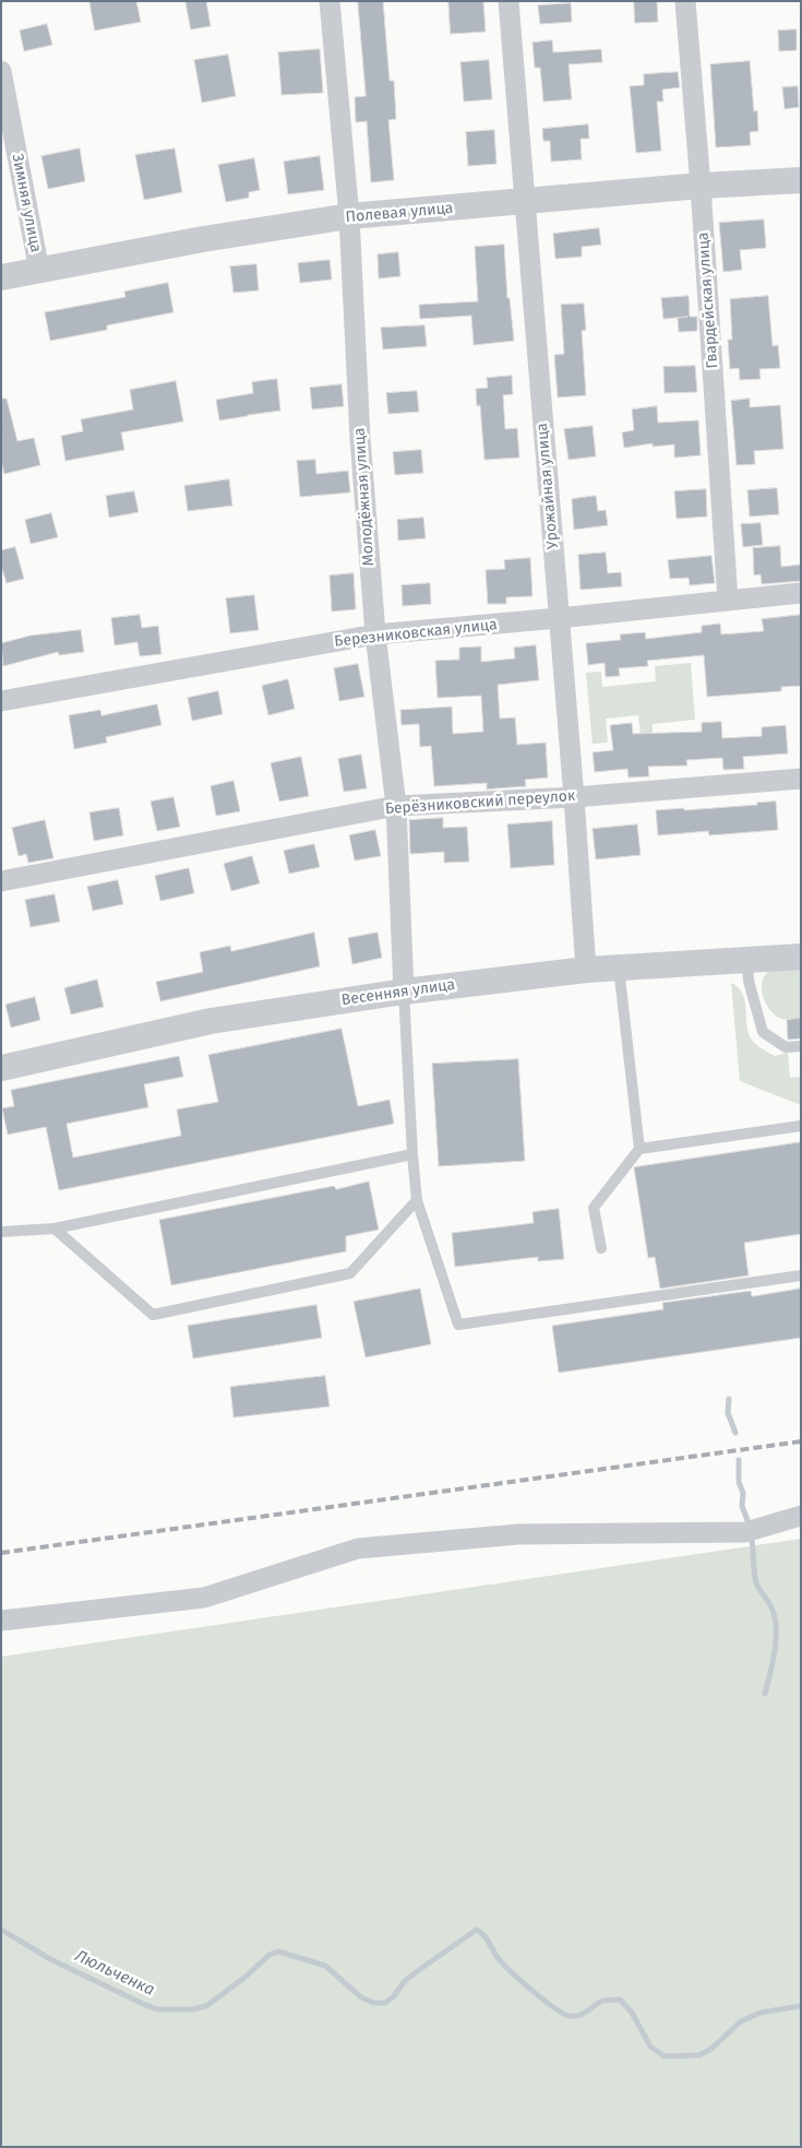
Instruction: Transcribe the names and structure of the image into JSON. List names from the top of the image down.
{
  "streets": {
    "street": [
      "Зимняя улица",
      "Полевая улица",
      "Гвардейская улица",
      "Урожайная улица",
      "Молодёжная улица",
      "Березниковская улица",
      "Берёзниковский переулок",
      "Весенняя улица"
    ]
  },
  "crossings": [
    ["Зимняя улица", "Полевая улица"],
    ["Полевая улица", "Гвардейская улица"],
    ["Полевая улица", "Урожайная улица"],
    ["Полевая улица", "Молодёжная улица"],
    ["Гвардейская улица", "Березниковская улица"],
    ["Урожайная улица", "Березниковская улица"],
    ["Урожайная улица", "Берёзниковский переулок"],
    ["Урожайная улица", "Весенняя улица"],
    ["Молодёжная улица", "Березниковская улица"],
    ["Молодёжная улица", "Берёзниковский переулок"],
    ["Молодёжная улица", "Весенняя улица"]
  ],
  "water": ["Люльченка"]
}
